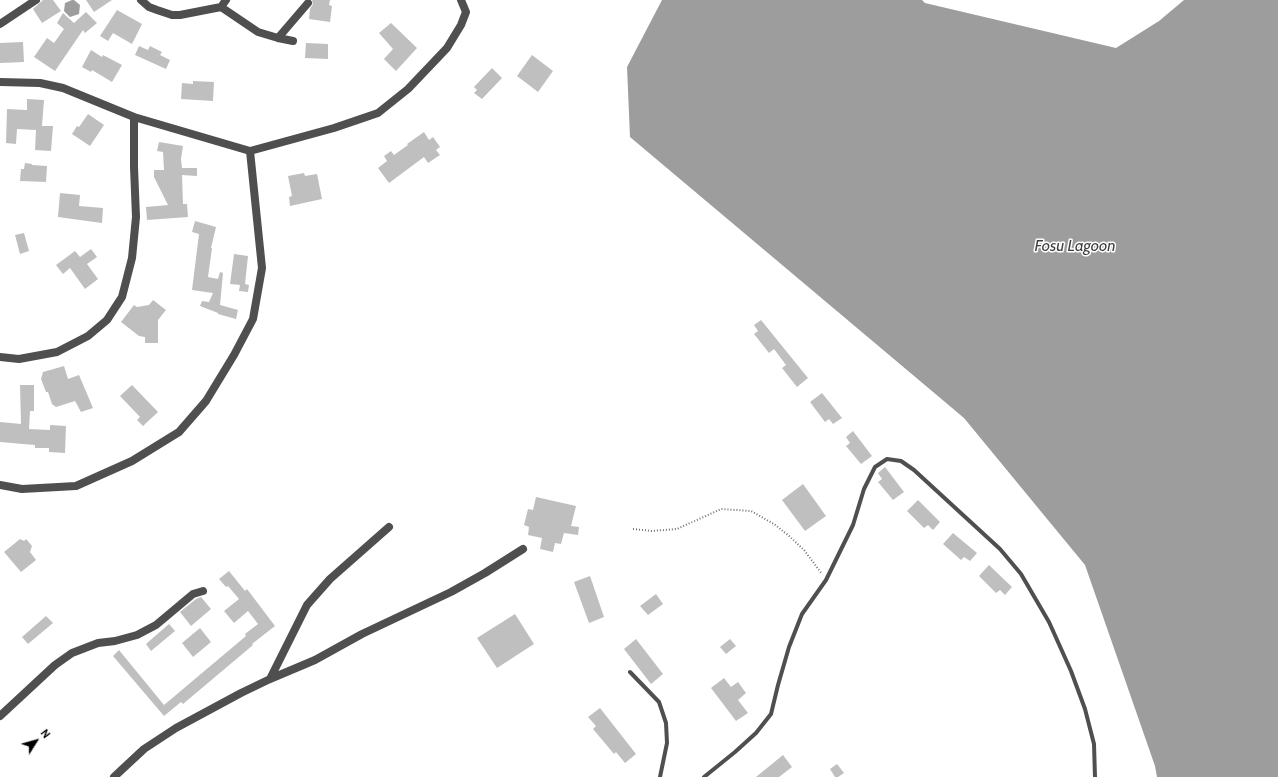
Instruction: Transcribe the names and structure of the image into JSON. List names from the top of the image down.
{
  "water": ["Fosu Lagoon"],
  "north": "top right"
}
